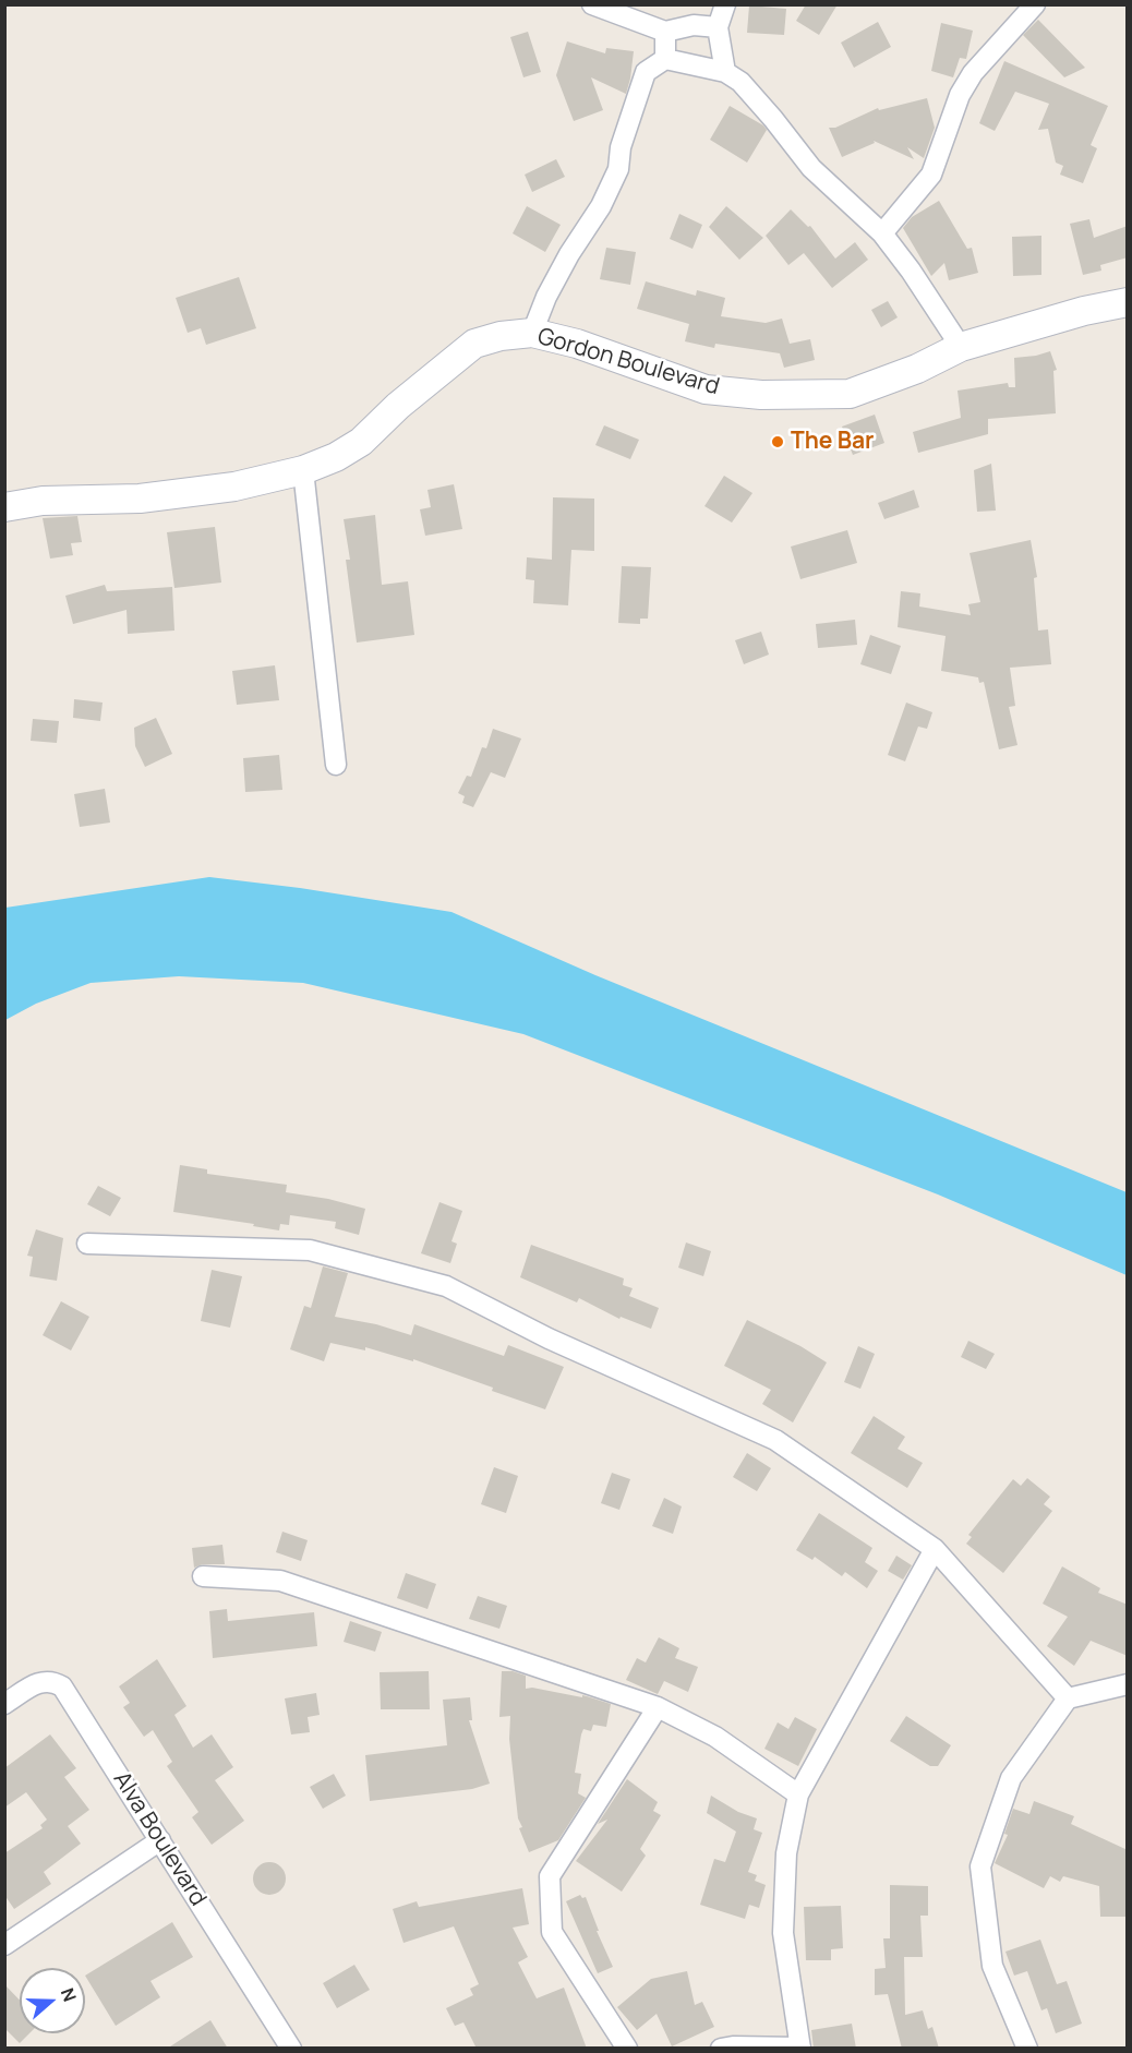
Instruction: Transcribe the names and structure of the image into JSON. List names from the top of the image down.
{
  "streets": {
    "street": ["Gordon Boulevard", "Alva Boulevard"]
  },
  "places": ["The Bar"],
  "north": "right"
}
